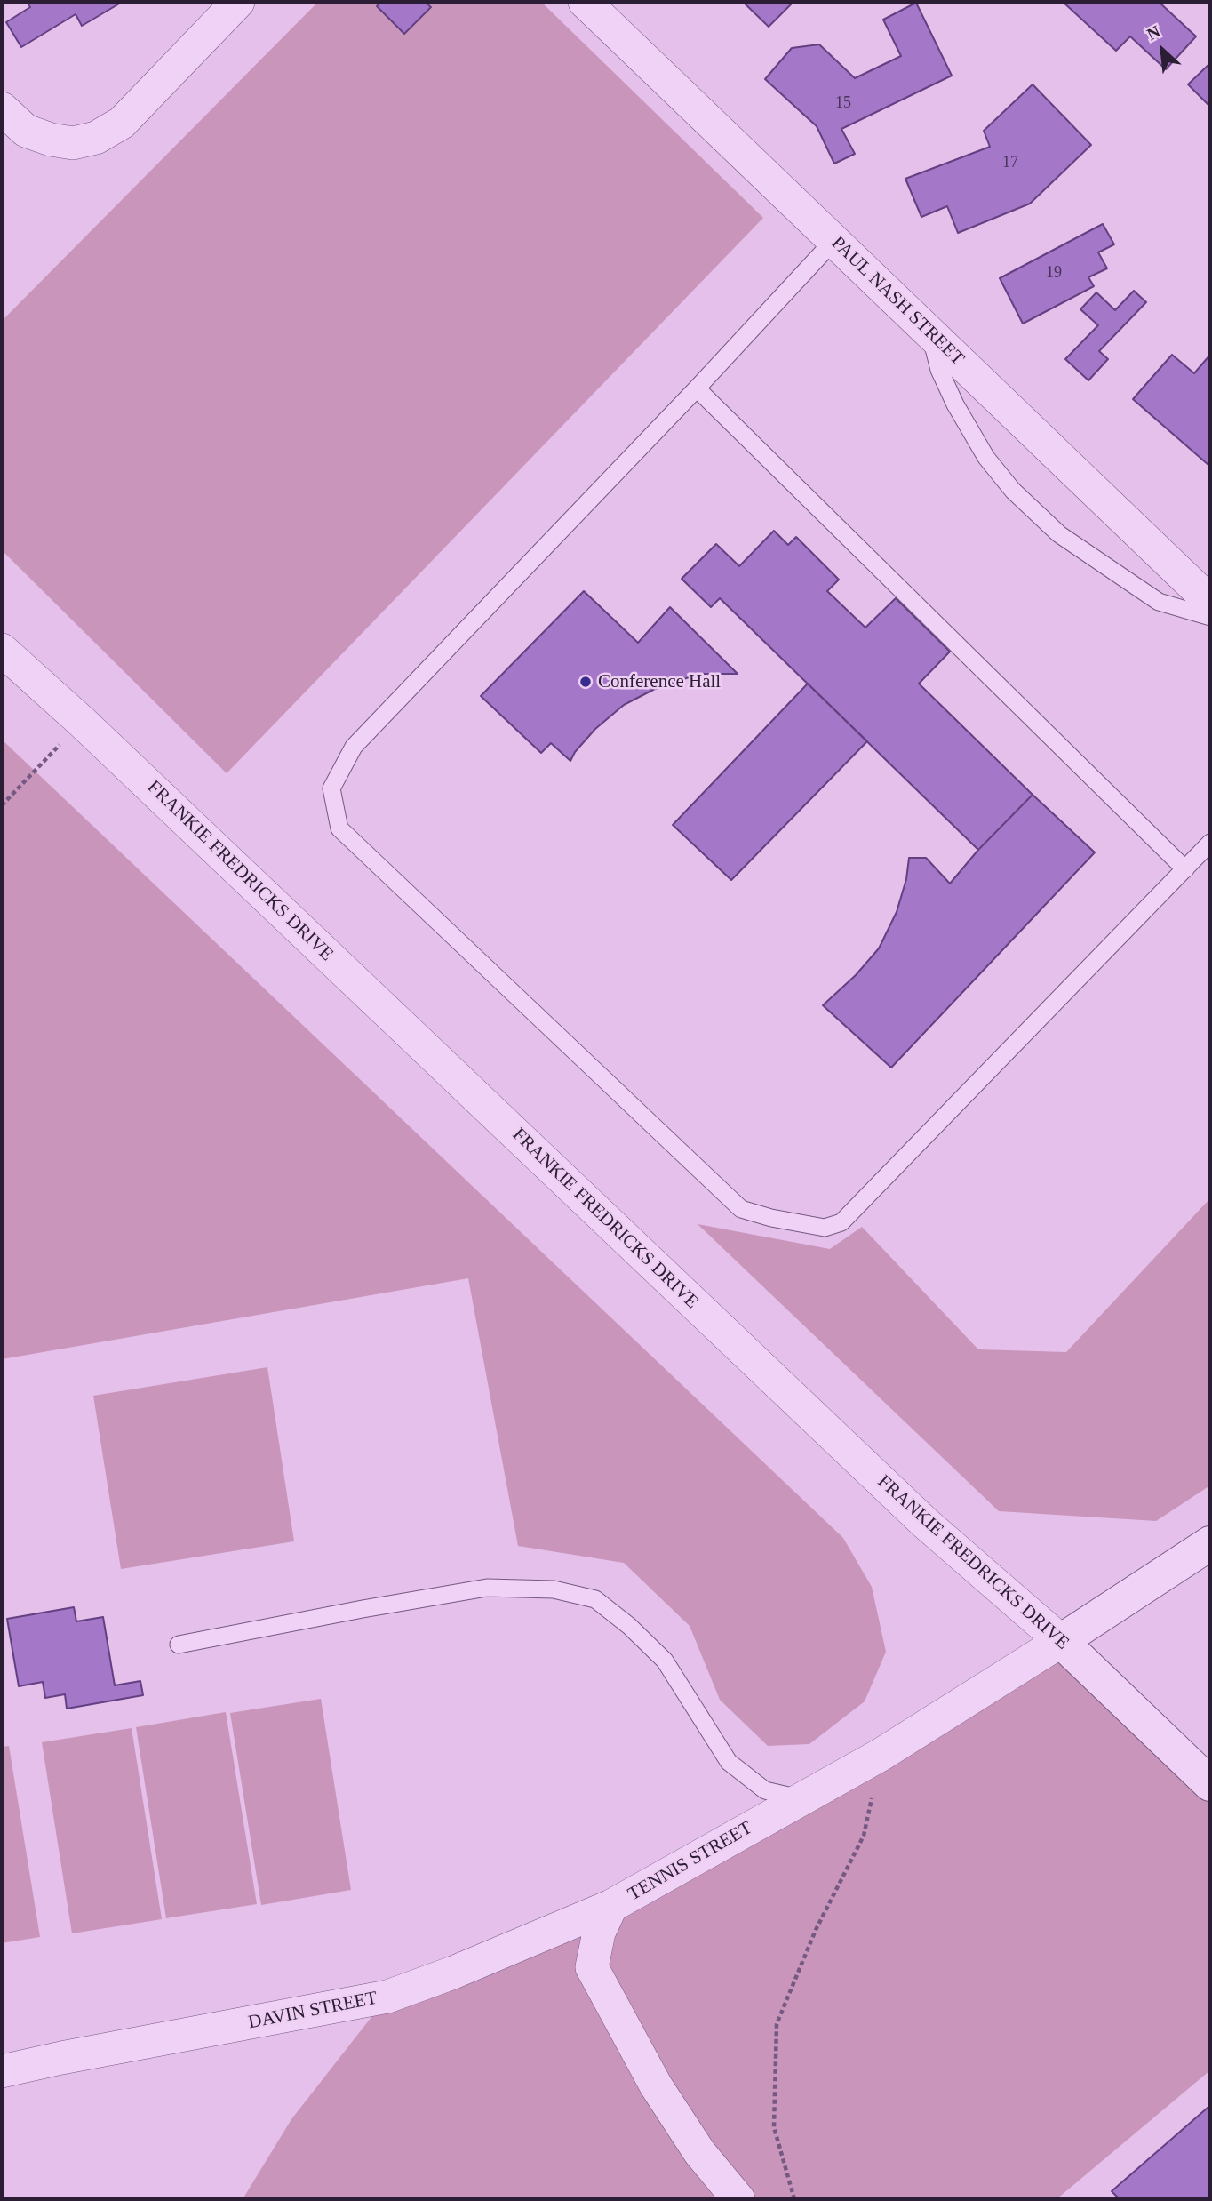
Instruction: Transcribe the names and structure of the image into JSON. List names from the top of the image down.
{
  "streets": {
    "street": [
      "PAUL NASH STREET",
      "FRANKIE FREDRICKS DRIVE",
      "TENNIS STREET",
      "DAVIN STREET"
    ]
  },
  "crossings": [
    ["FRANKIE FREDRICKS DRIVE", "TENNIS STREET"],
    ["TENNIS STREET", "DAVIN STREET"]
  ],
  "places": ["Conference Hall"],
  "house_numbers": ["15", "17", "19"],
  "north": "top left"
}
